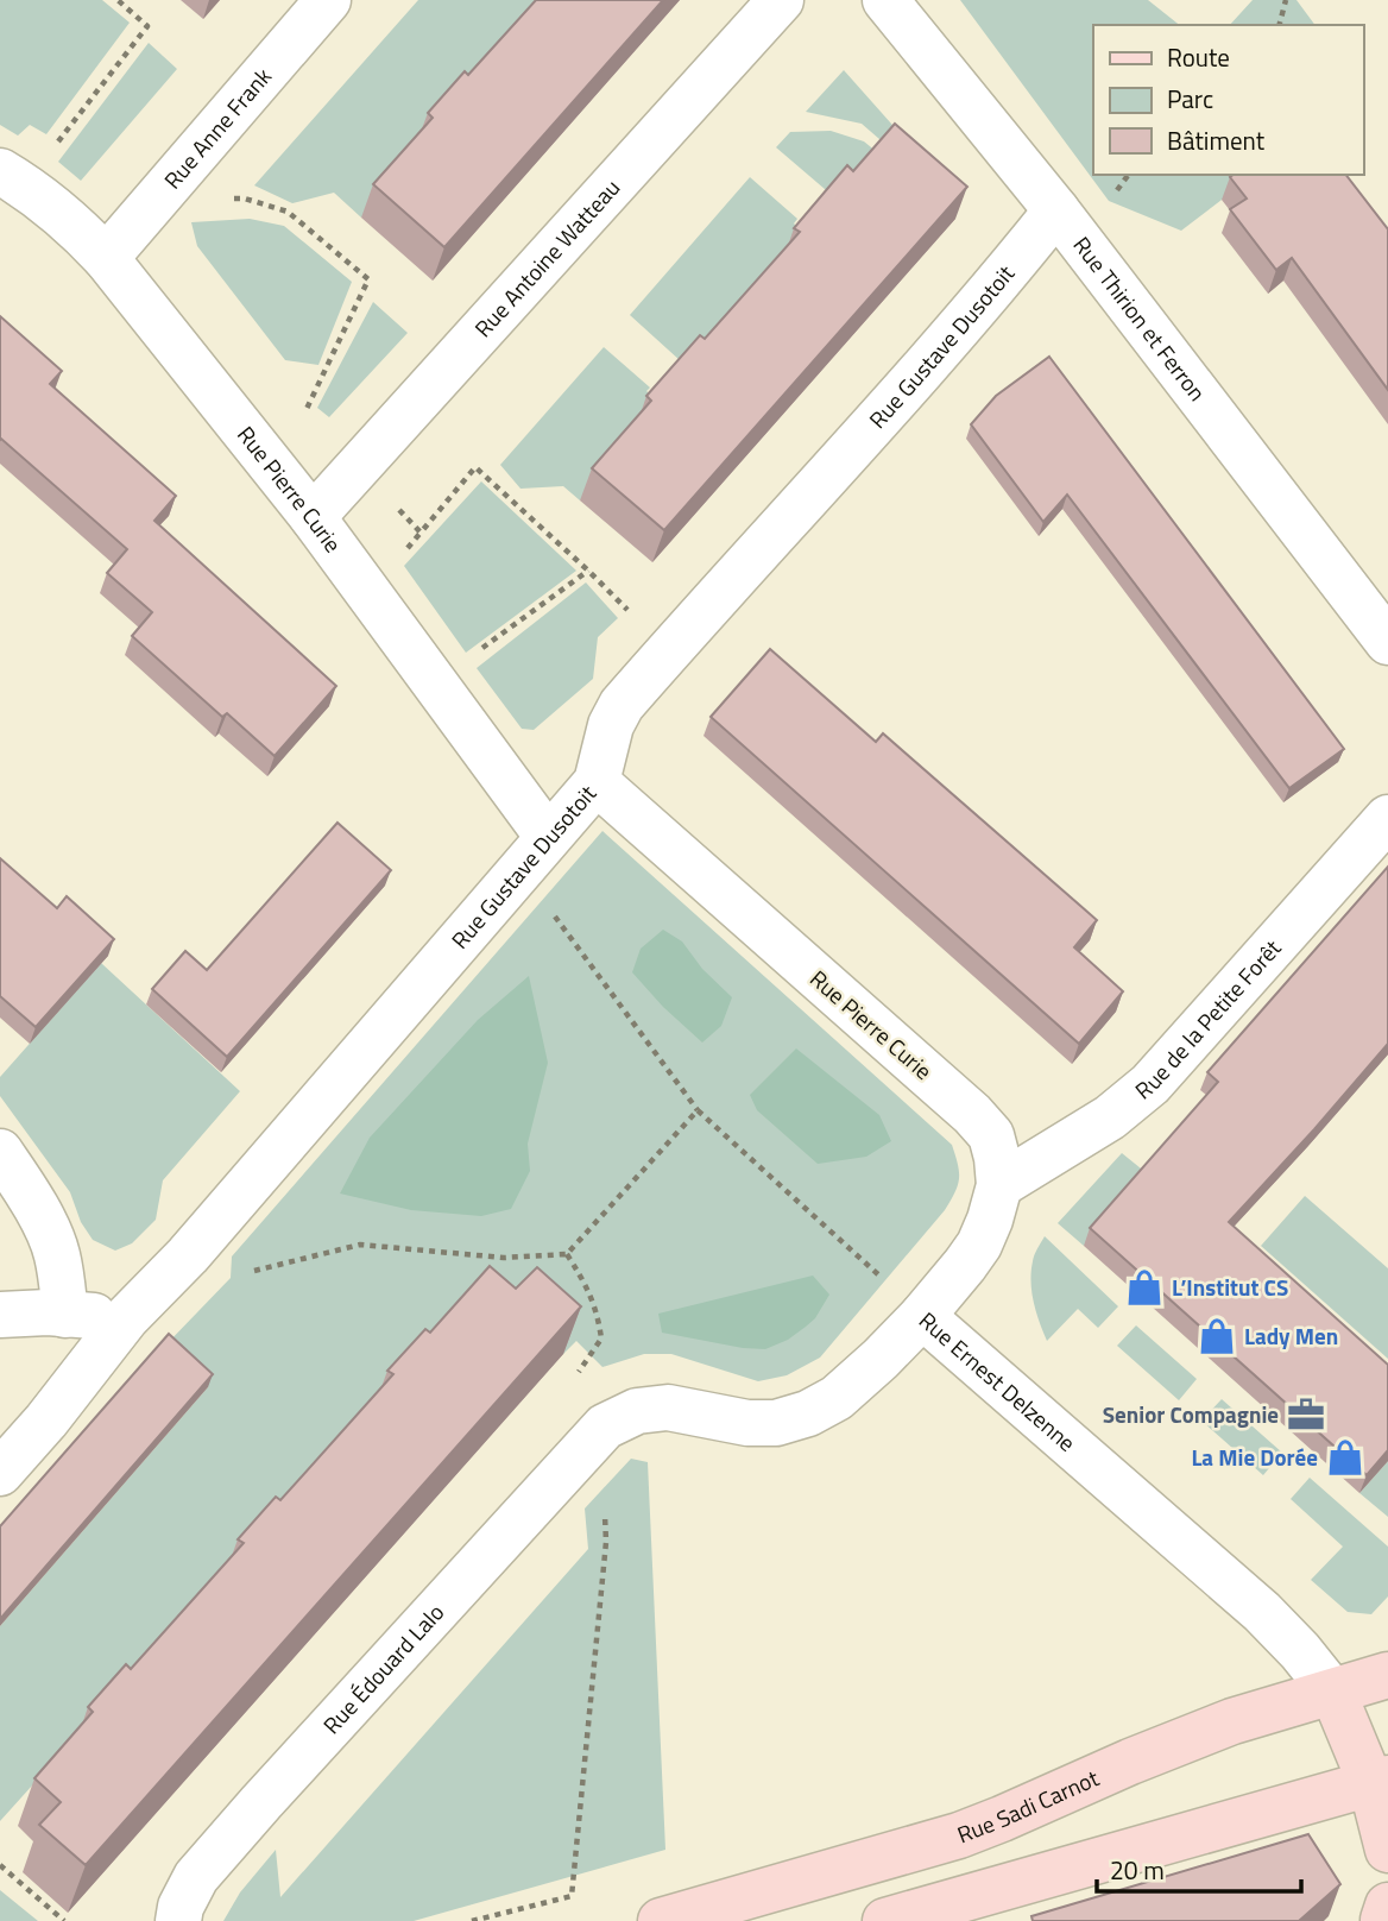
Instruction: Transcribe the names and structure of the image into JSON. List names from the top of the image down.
{
  "streets": {
    "main road": ["Rue Sadi Carnot"],
    "street": [
      "Rue Anne Frank",
      "Rue Antoine Watteau",
      "Rue Thirion et Ferron",
      "Rue Gustave Dusotoit",
      "Rue Pierre Curie",
      "Rue de la Petite Forêt",
      "Rue Ernest Delzenne",
      "Rue Édouard Lalo"
    ]
  },
  "crossings": [
    ["Rue Anne Frank", "Rue Pierre Curie"],
    ["Rue Antoine Watteau", "Rue Pierre Curie"],
    ["Rue Thirion et Ferron", "Rue Gustave Dusotoit"],
    ["Rue Gustave Dusotoit", "Rue Pierre Curie"],
    ["Rue Pierre Curie", "Rue de la Petite Forêt"],
    ["Rue Pierre Curie", "Rue Ernest Delzenne"],
    ["Rue Ernest Delzenne", "Rue Édouard Lalo"],
    ["Rue Ernest Delzenne", "Rue Sadi Carnot"]
  ],
  "places": {
    "shop": ["L’Institut CS", "Lady Men", "La Mie Dorée"],
    "office": ["Senior Compagnie"]
  },
  "legend": ["Route", "Parc", "Bâtiment"],
  "scale_bar": "20 m"
}
